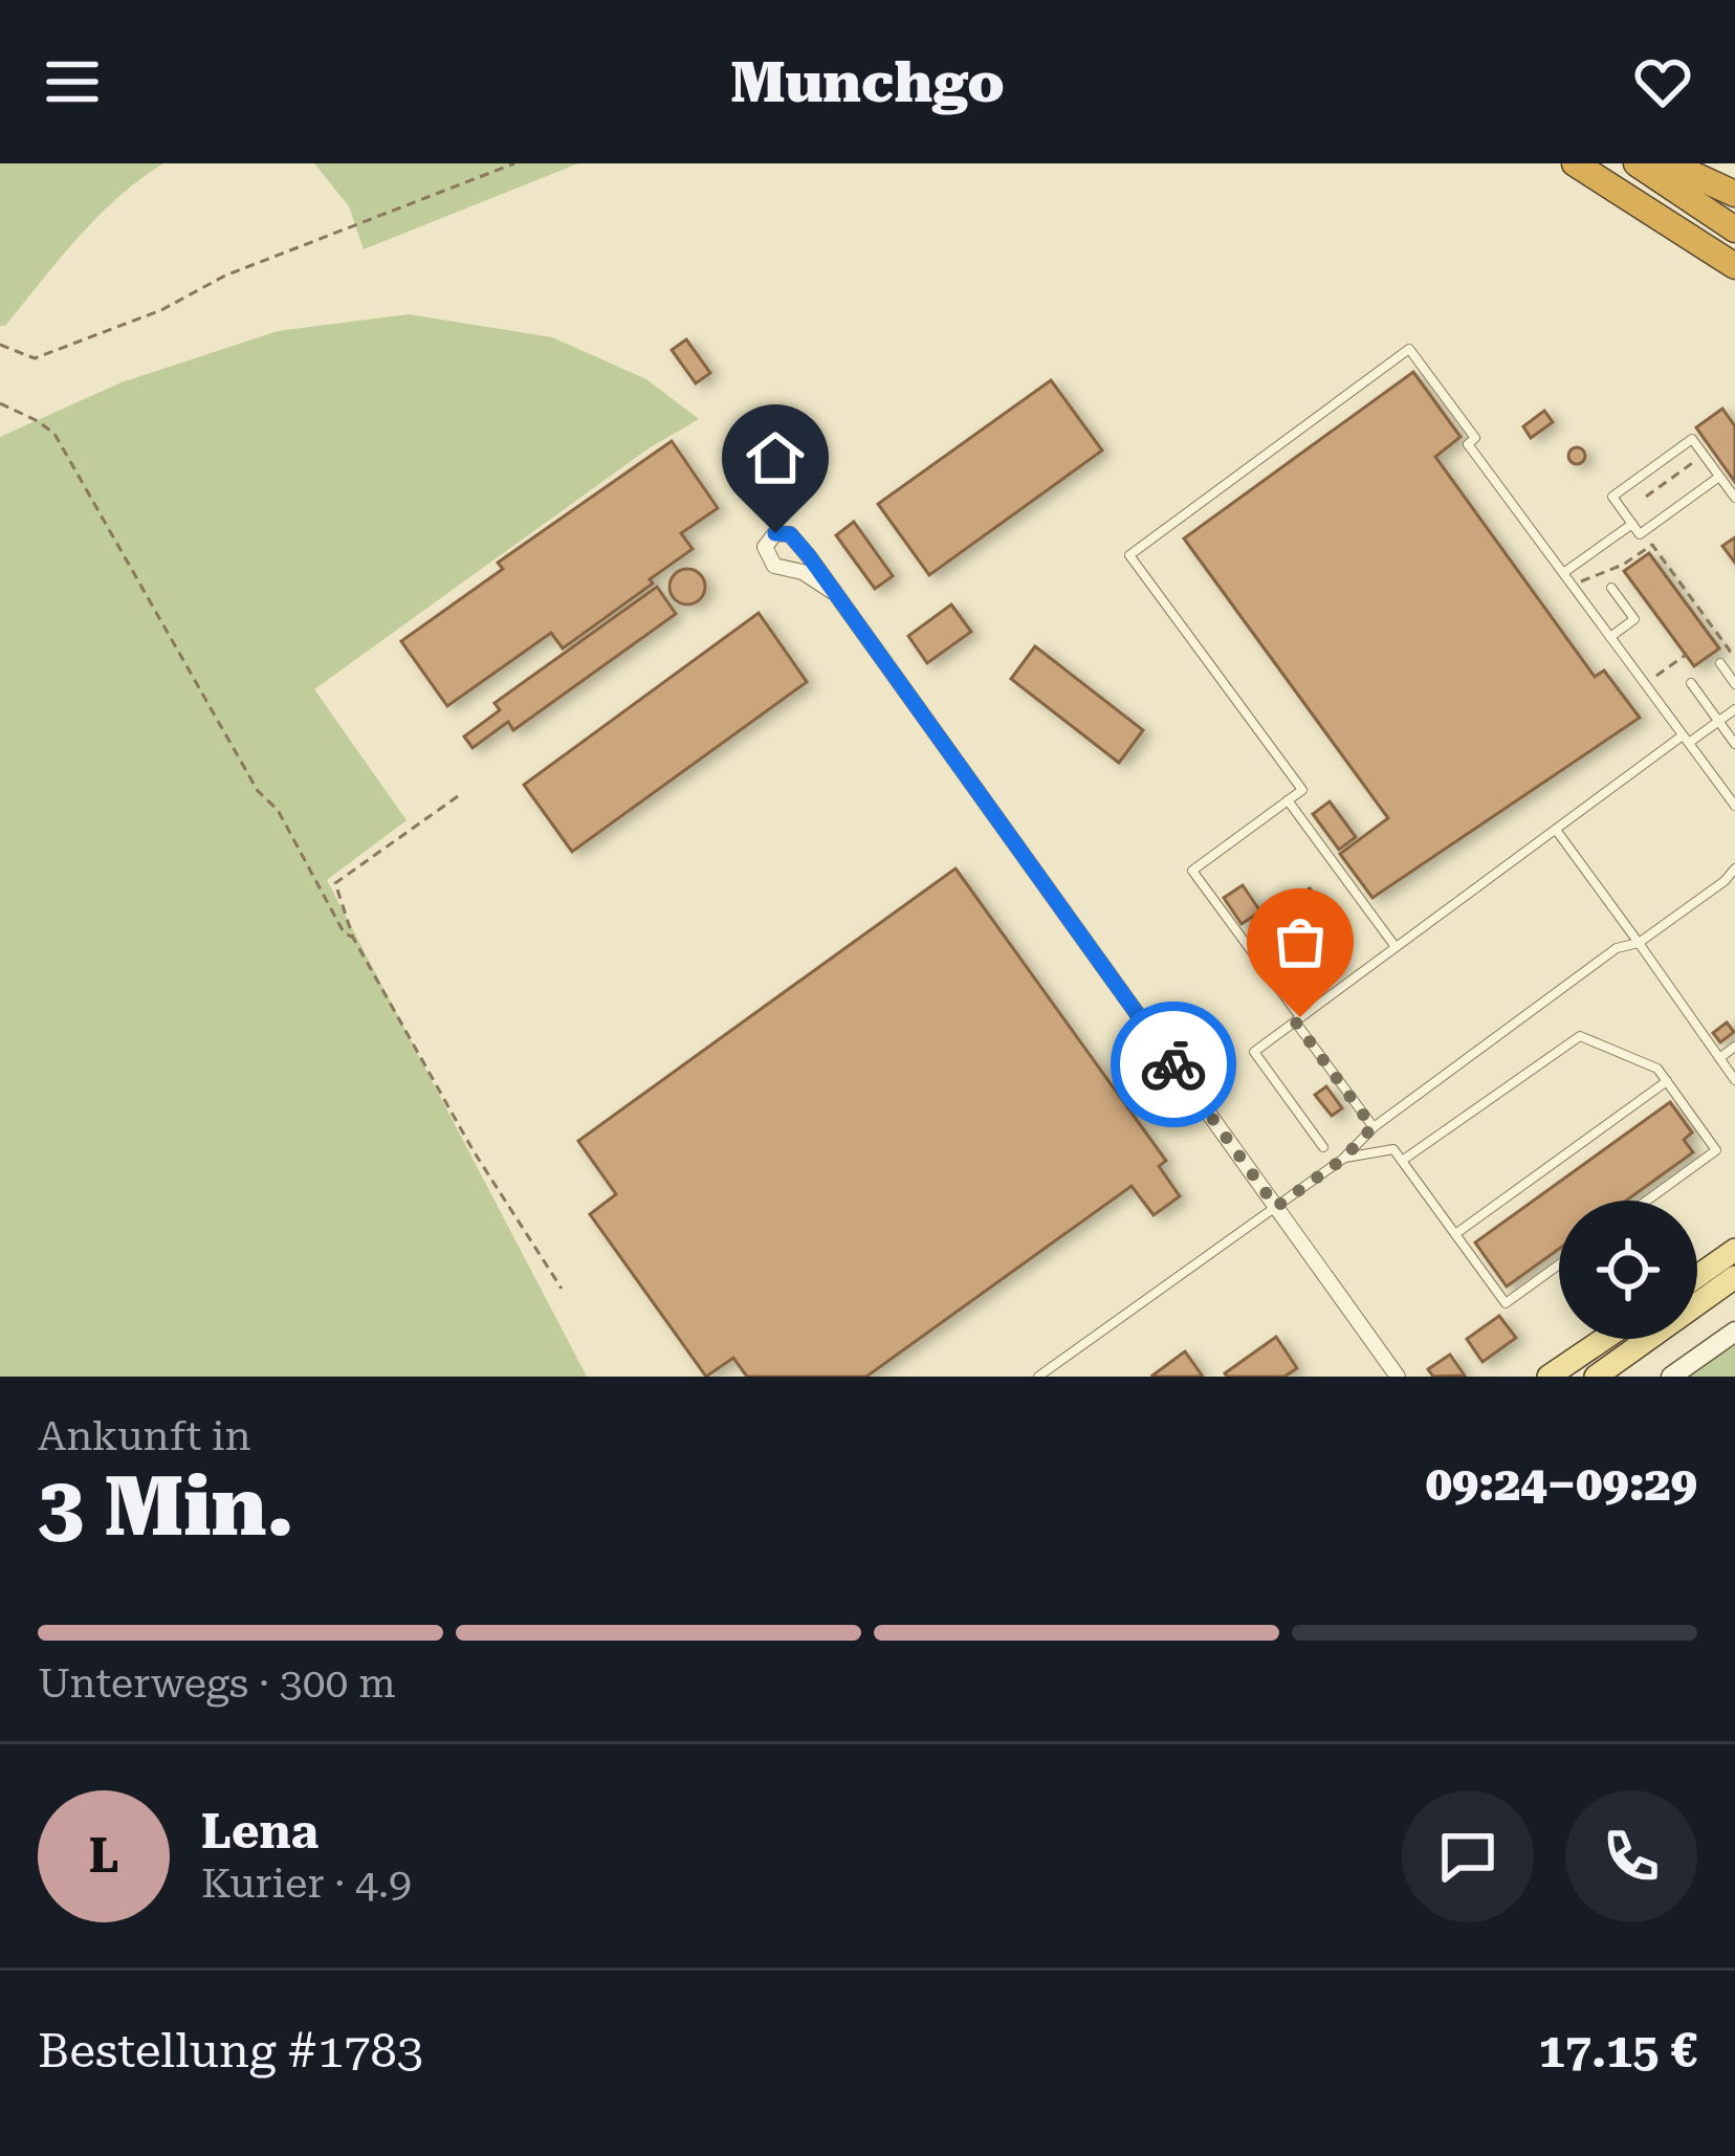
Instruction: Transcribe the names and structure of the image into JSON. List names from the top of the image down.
{
  "page": {
    "header": "Munchgo",
    "heading": ["3 Min.", "Ankunft in", "09:24–09:29"],
    "panel": [
      "Lena",
      "Kurier · 4.9",
      "Bestellung #1783",
      "17.15 €"
    ],
    "bar": "Unterwegs · 300 m",
    "round": "L"
  }
}
